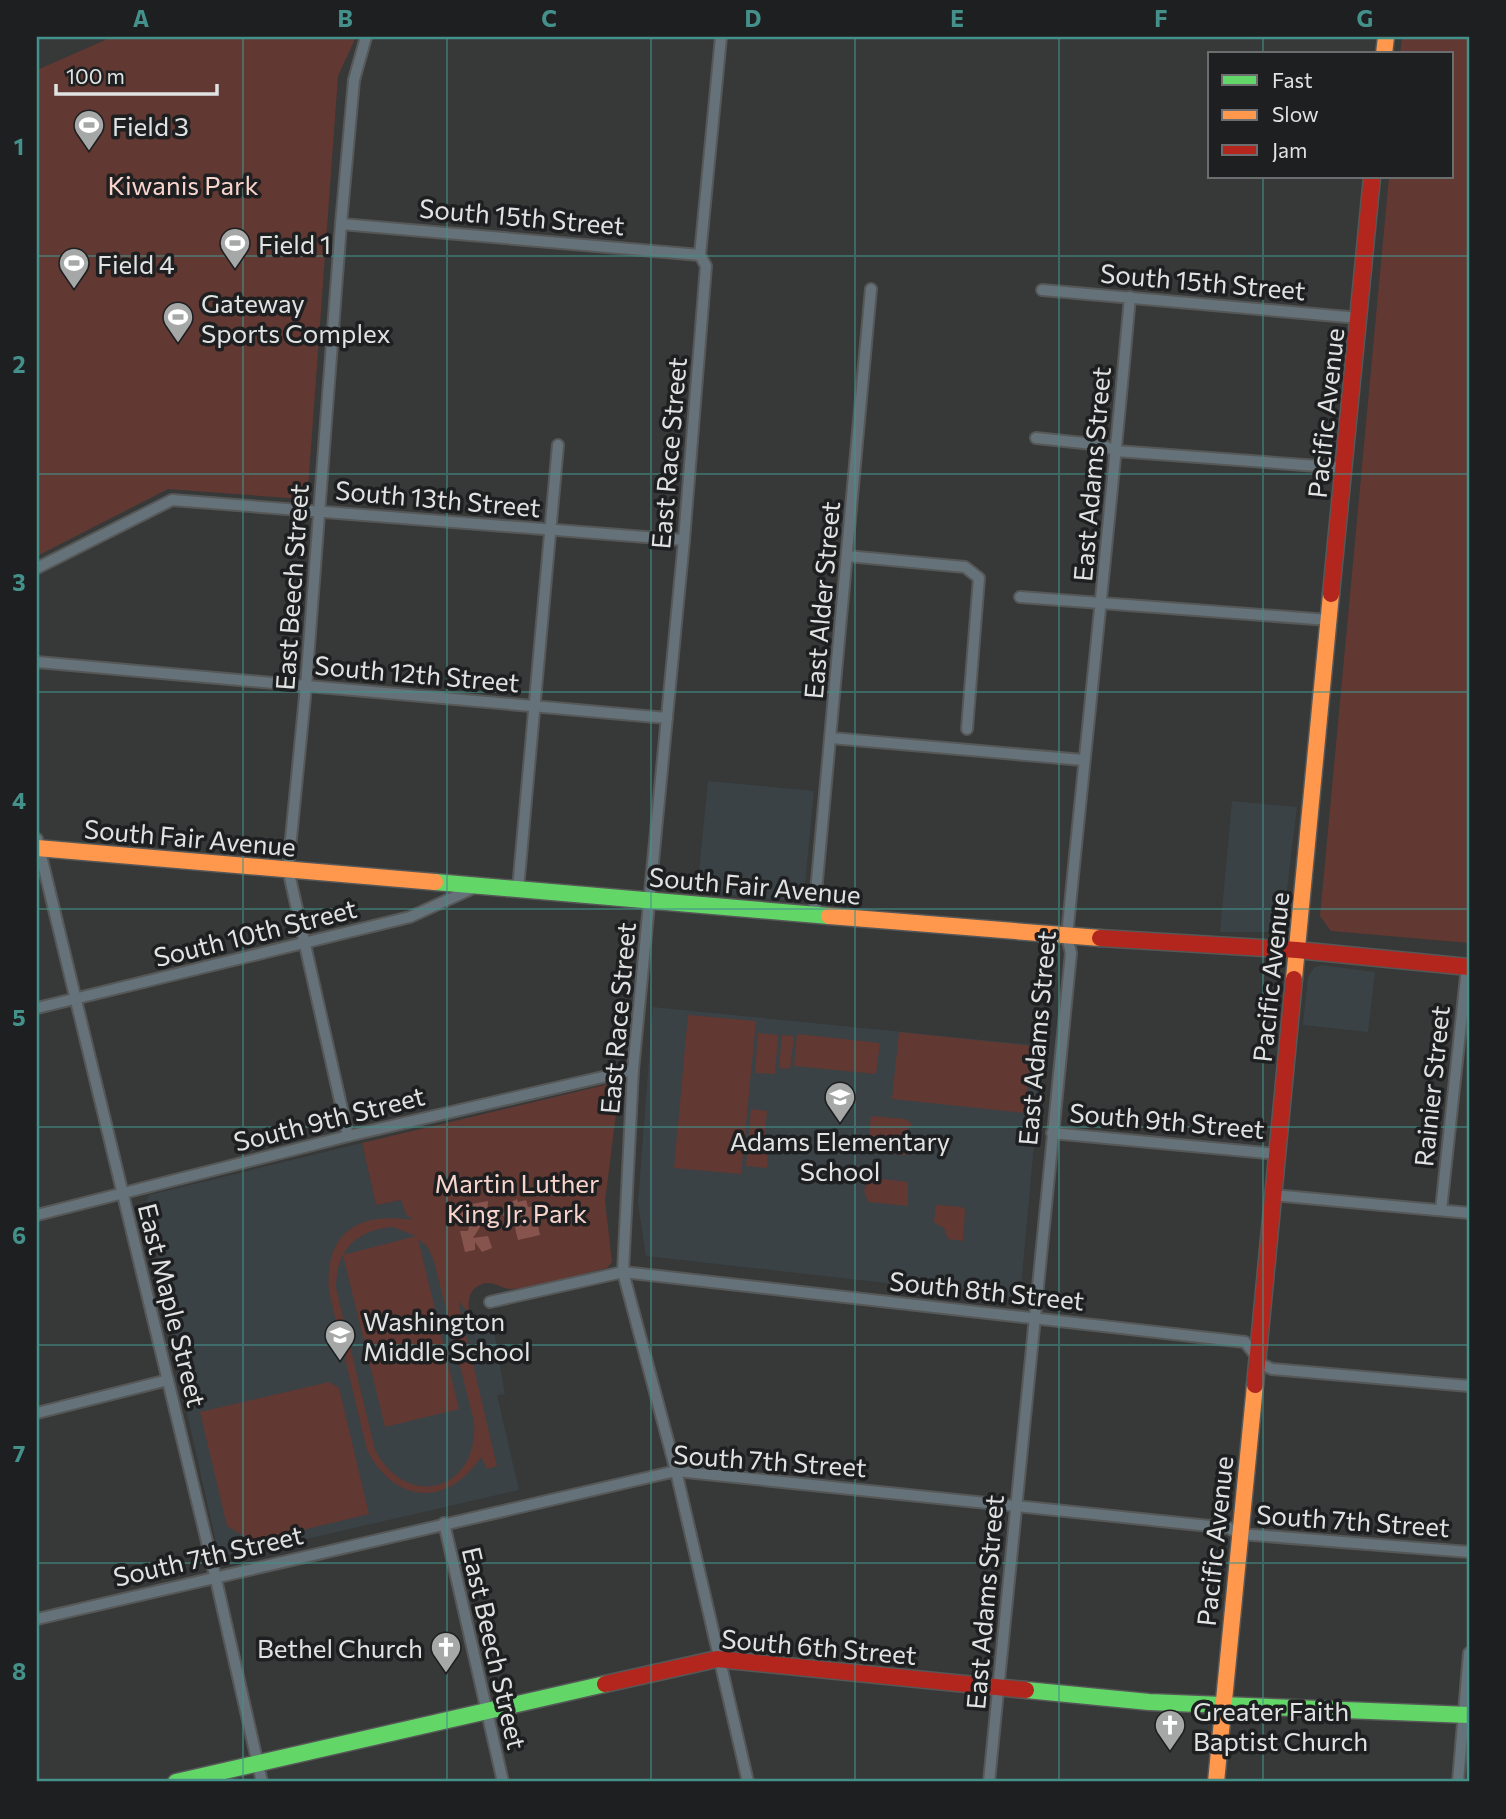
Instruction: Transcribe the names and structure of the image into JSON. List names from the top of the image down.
{
  "streets": {
    "street": [
      "South 15th Street",
      "Pacific Avenue",
      "East Race Street",
      "East Adams Street",
      "South 13th Street",
      "East Beech Street",
      "East Alder Street",
      "South 12th Street",
      "South Fair Avenue",
      "South 10th Street",
      "Rainier Street",
      "South 9th Street",
      "South 8th Street",
      "East Maple Street",
      "South 7th Street",
      "South 6th Street"
    ]
  },
  "crossings": [
    ["South 15th Street", "Pacific Avenue"],
    ["South 15th Street", "East Race Street"],
    ["South 15th Street", "East Adams Street"],
    ["South 15th Street", "East Beech Street"],
    ["Pacific Avenue", "South Fair Avenue"],
    ["Pacific Avenue", "South 9th Street"],
    ["Pacific Avenue", "South 8th Street"],
    ["Pacific Avenue", "South 7th Street"],
    ["Pacific Avenue", "South 6th Street"],
    ["East Race Street", "South 13th Street"],
    ["East Race Street", "South 12th Street"],
    ["East Race Street", "South Fair Avenue"],
    ["East Race Street", "South 9th Street"],
    ["East Race Street", "South 8th Street"],
    ["East Race Street", "South 7th Street"],
    ["East Race Street", "South 6th Street"],
    ["East Adams Street", "South Fair Avenue"],
    ["East Adams Street", "South 9th Street"],
    ["East Adams Street", "South 8th Street"],
    ["East Adams Street", "South 7th Street"],
    ["East Adams Street", "South 6th Street"],
    ["South 13th Street", "East Beech Street"],
    ["East Beech Street", "South 12th Street"],
    ["East Beech Street", "South Fair Avenue"],
    ["East Beech Street", "South 10th Street"],
    ["East Beech Street", "South 9th Street"],
    ["East Beech Street", "South 7th Street"],
    ["East Beech Street", "South 6th Street"],
    ["East Alder Street", "South Fair Avenue"],
    ["South Fair Avenue", "South 10th Street"],
    ["South Fair Avenue", "Rainier Street"],
    ["South Fair Avenue", "East Maple Street"],
    ["South 10th Street", "East Maple Street"],
    ["South 9th Street", "East Maple Street"],
    ["East Maple Street", "South 7th Street"],
    ["East Maple Street", "South 6th Street"]
  ],
  "parks": ["Kiwanis Park", "Martin Luther King Jr. Park"],
  "places": {
    "sports": [
      "Field 3",
      "Field 1",
      "Field 4",
      "Gateway Sports Complex"
    ],
    "school or university": ["Adams Elementary School", "Washington Middle School"],
    "church": ["Bethel Church", "Greater Faith Baptist Church"]
  },
  "legend": ["Fast", "Slow", "Jam"],
  "scale_bar": "100 m",
  "grid": {
    "columns": [
      "A",
      "B",
      "C",
      "D",
      "E",
      "F",
      "G"
    ],
    "rows": [
      "1",
      "2",
      "3",
      "4",
      "5",
      "6",
      "7",
      "8"
    ]
  }
}
